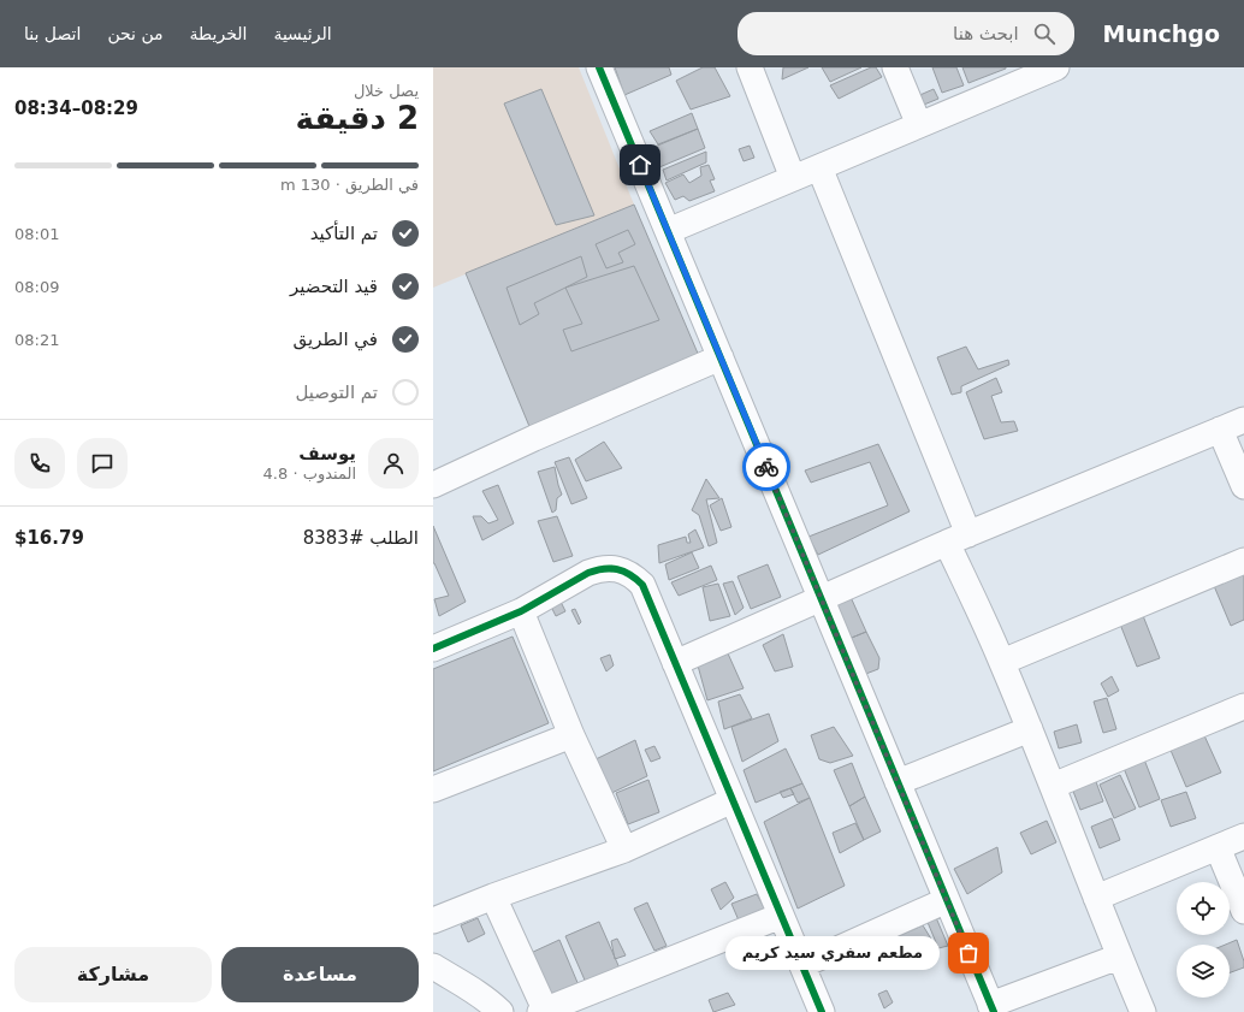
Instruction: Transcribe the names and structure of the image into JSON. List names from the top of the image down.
{
  "places": ["مطعم سفري سيد كريم"],
  "page": {
    "header": "Munchgo",
    "search": "ابحث هنا",
    "nav": [
      "الرئيسية",
      "الخريطة",
      "من نحن",
      "اتصل بنا"
    ],
    "heading": ["2 دقيقة", "يصل خلال", "08:29–08:34"],
    "panel": [
      "يوسف",
      "المندوب · 4.8",
      "الطلب #8383",
      "$16.79"
    ],
    "bar": "في الطريق · 130 m",
    "list": [
      ["تم التأكيد", "08:01"],
      ["قيد التحضير", "08:09"],
      ["في الطريق", "08:21"],
      "تم التوصيل"
    ],
    "bubble": "مطعم سفري سيد كريم",
    "buttons": ["مساعدة", "مشاركة"]
  }
}
